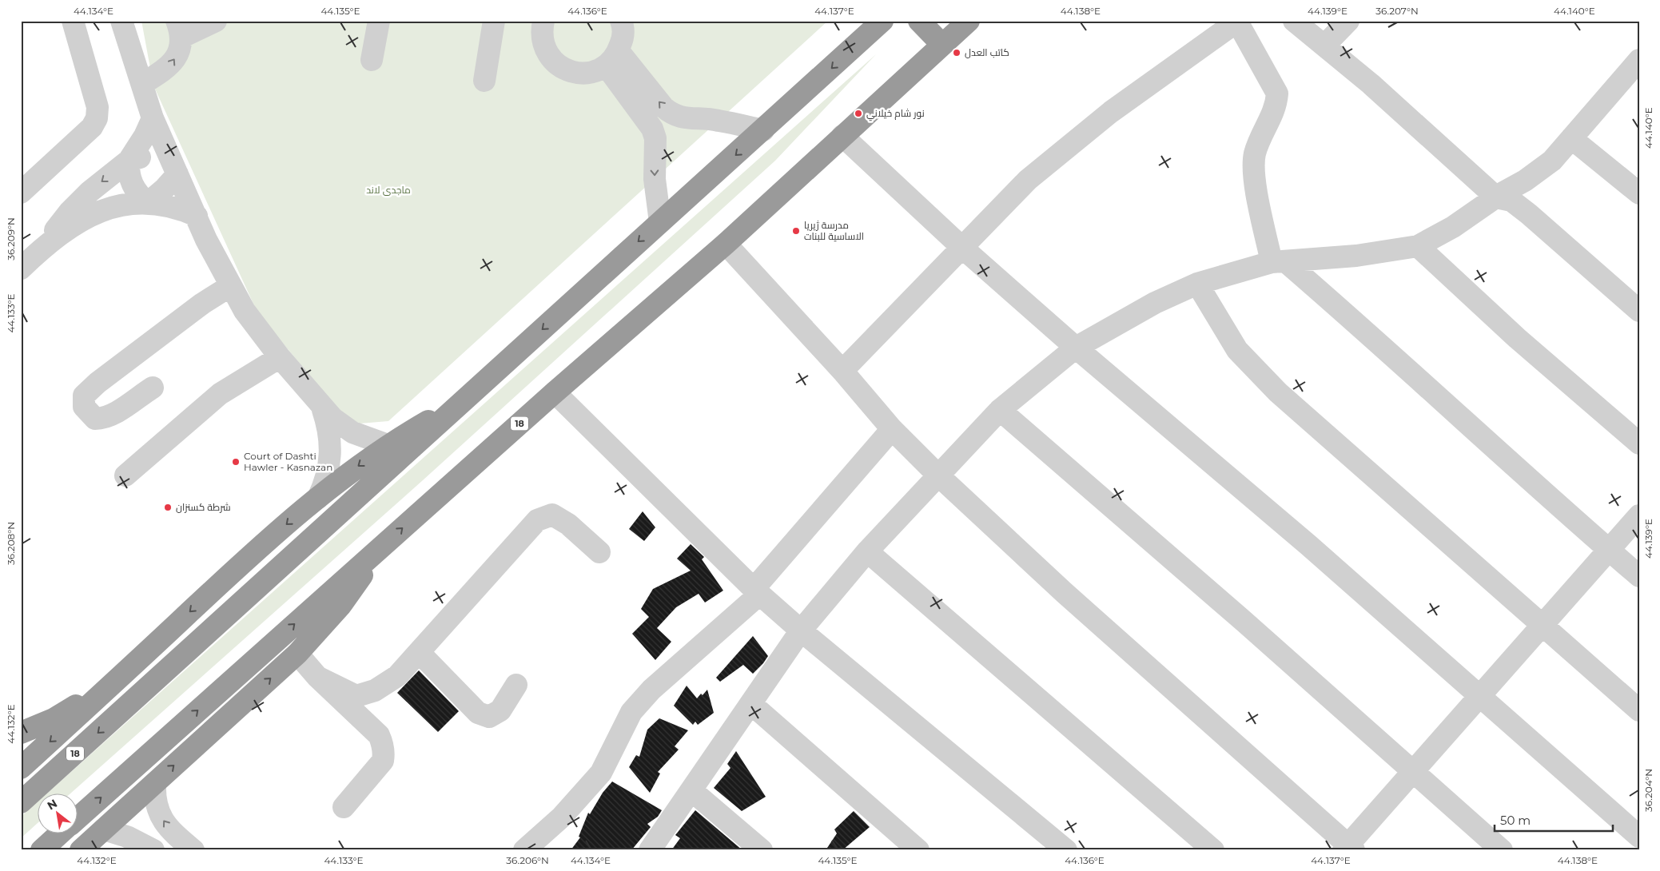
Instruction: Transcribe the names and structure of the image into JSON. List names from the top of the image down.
{
  "streets": {
    "highway": ["18"]
  },
  "parks": ["ماجدی لاند"],
  "places": [
    "كاتب العدل",
    "نور شام خيلاني",
    "مدرسة ژيريا الاساسية للبنات",
    "Court of Dashti Hawler - Kasnazan",
    "شرطة كسنزان"
  ],
  "scale_bar": "50 m",
  "north": "top left",
  "coordinates": [
    "44.134°E",
    "44.135°E",
    "44.136°E",
    "44.137°E",
    "44.138°E",
    "44.139°E",
    "36.207°N",
    "44.140°E",
    "36.209°N",
    "44.133°E",
    "36.208°N",
    "44.132°E",
    "36.204°N",
    "36.206°N"
  ]
}
